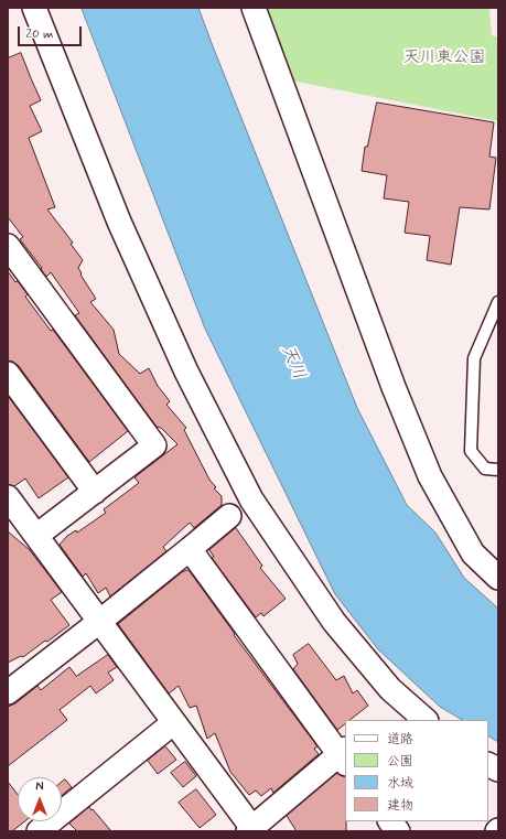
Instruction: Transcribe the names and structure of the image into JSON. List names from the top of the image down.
{
  "water": ["天川"],
  "parks": ["天川東公園"],
  "legend": [
    "道路",
    "公園",
    "水域",
    "建物"
  ],
  "scale_bar": "20 m",
  "north": "top"
}
